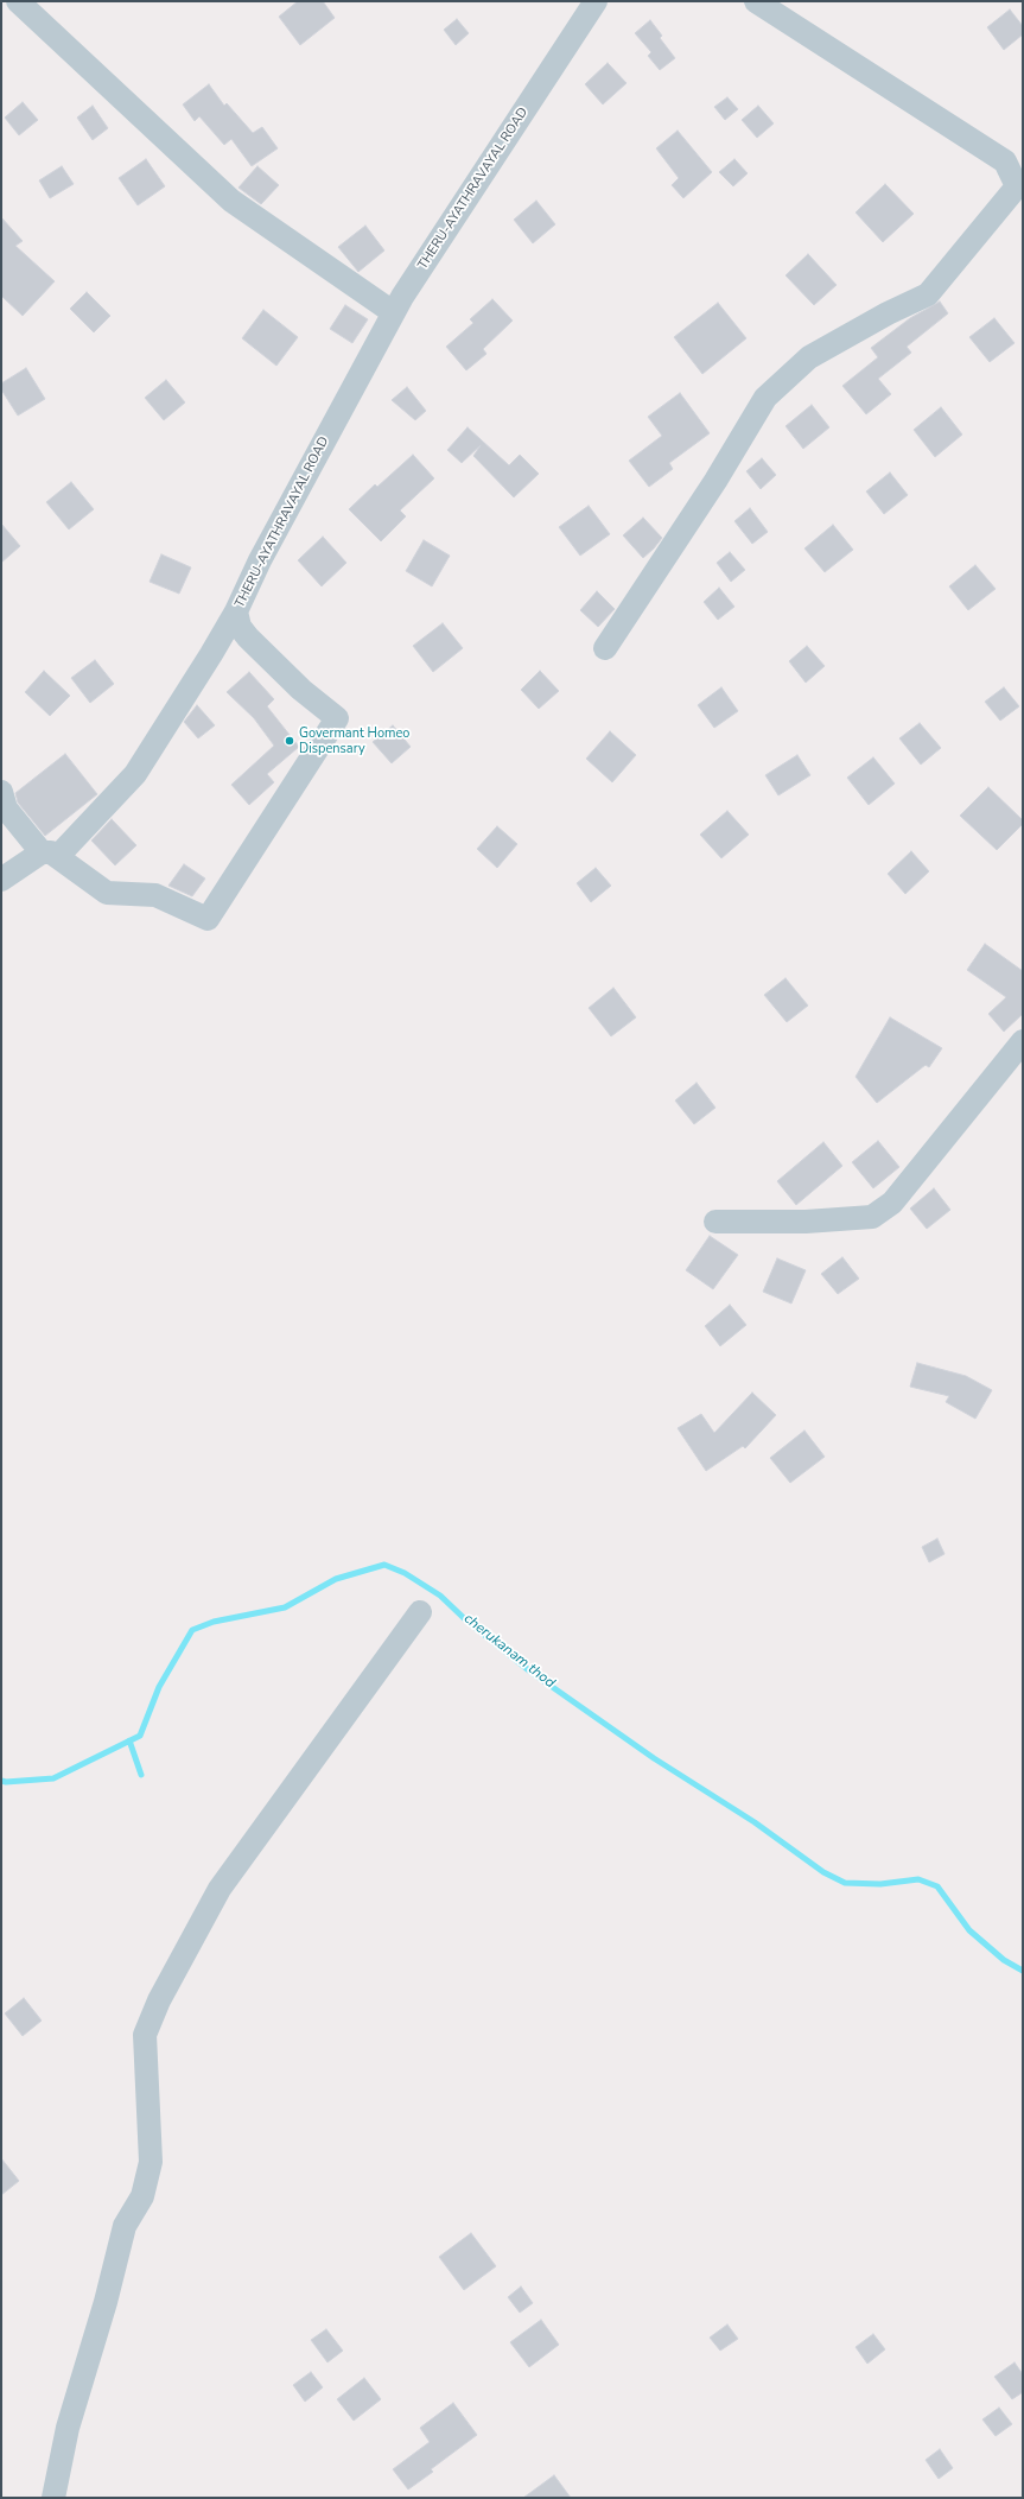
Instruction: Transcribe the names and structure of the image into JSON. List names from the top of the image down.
{
  "streets": {
    "street": ["THERU-AYATHRAVAYAL ROAD"]
  },
  "water": ["cherukanam thod"],
  "places": ["Govermant Homeo Dispensary"]
}
